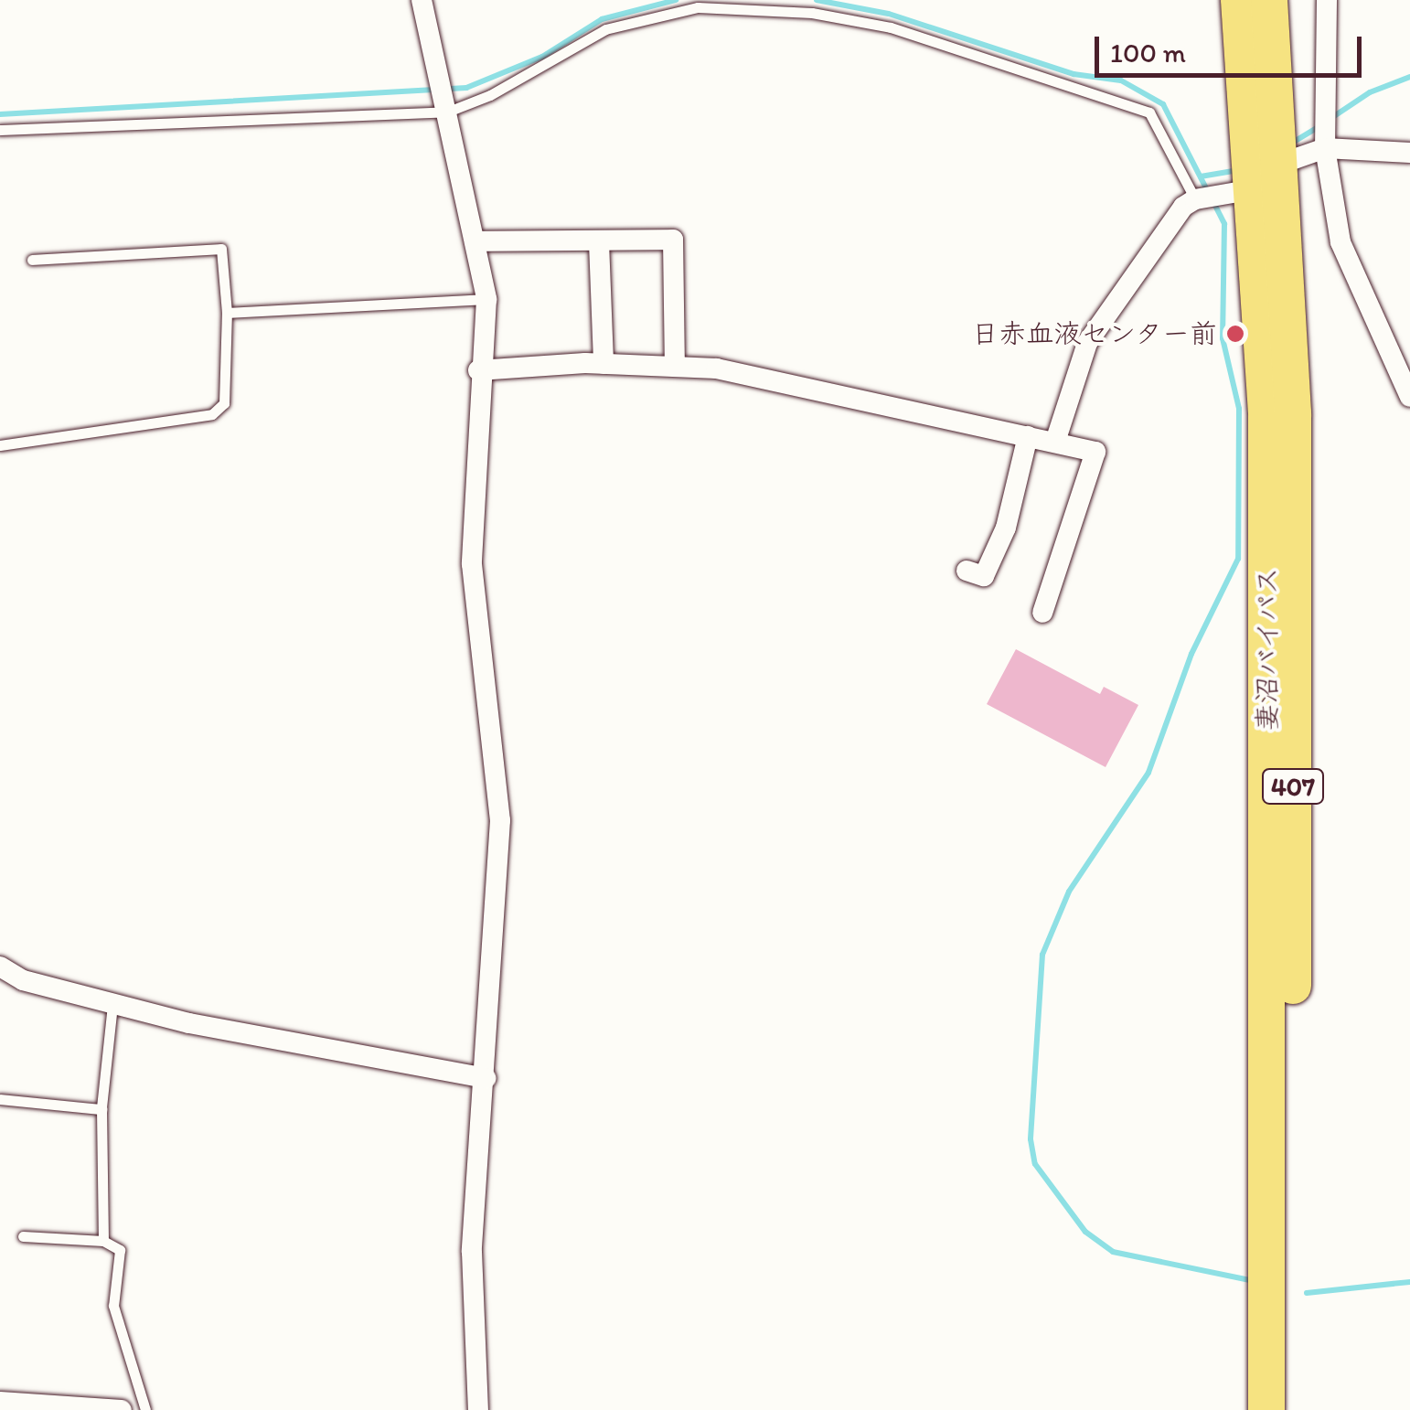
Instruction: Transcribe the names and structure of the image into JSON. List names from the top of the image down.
{
  "streets": {
    "highway": ["妻沼バイパス", "407"]
  },
  "places": ["日赤血液センター前"],
  "scale_bar": "100 m"
}
